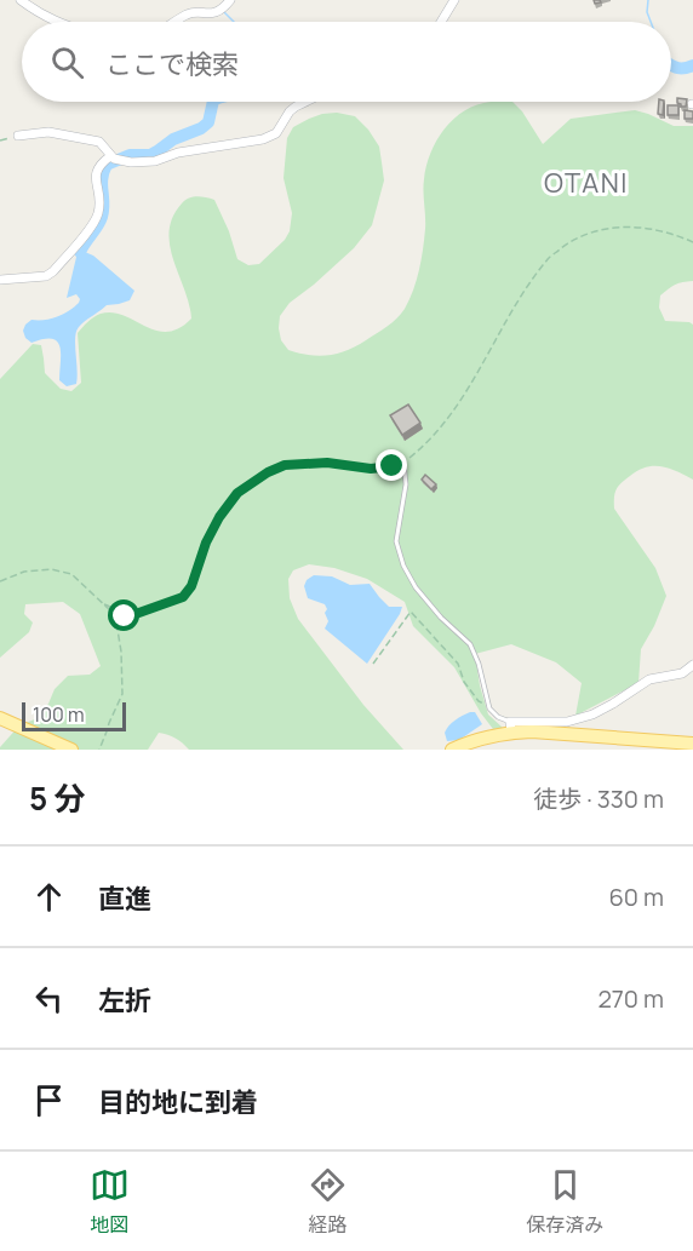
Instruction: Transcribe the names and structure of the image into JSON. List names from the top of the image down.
{
  "districts": ["OTANI"],
  "scale_bar": "100 m",
  "page": {
    "search": "ここで検索",
    "scale": "100 m",
    "heading": ["5 分", "徒歩 · 330 m"],
    "list": [
      ["直進", "60 m"],
      ["左折", "270 m"],
      "目的地に到着"
    ],
    "nav": ["地図", "経路", "保存済み"]
  }
}
